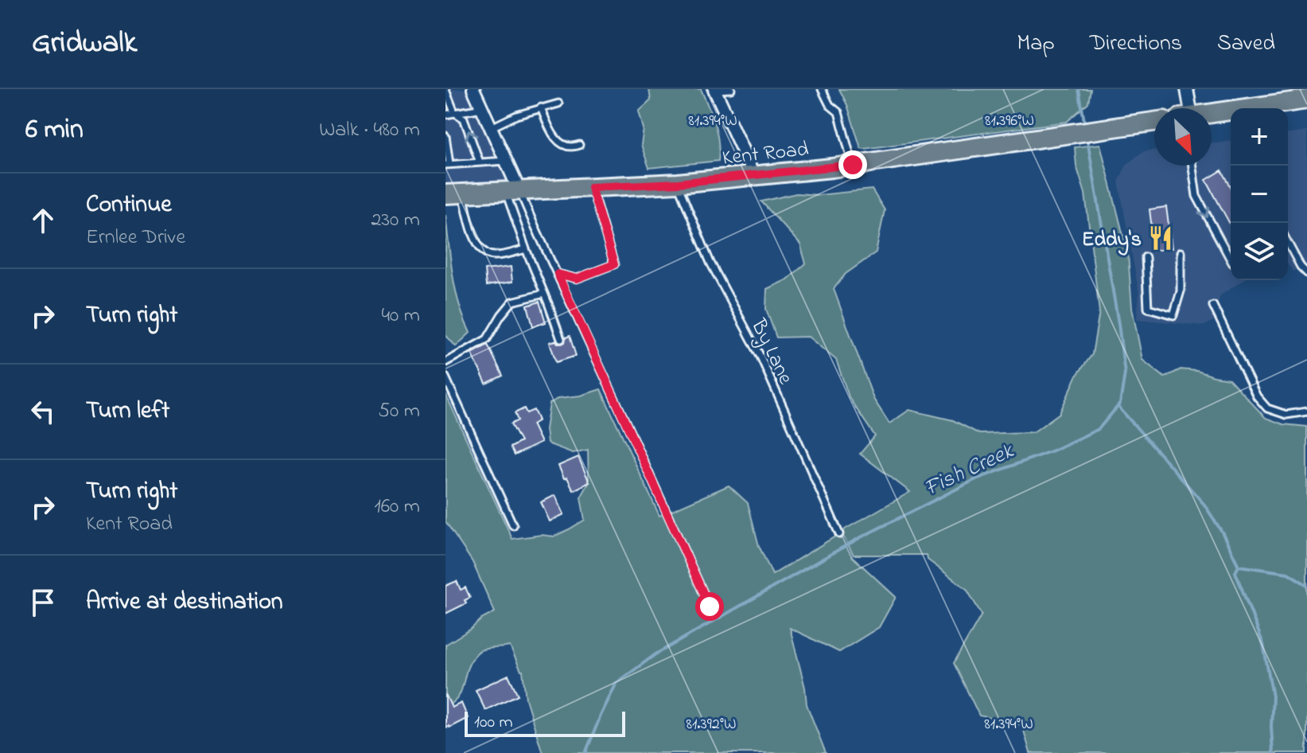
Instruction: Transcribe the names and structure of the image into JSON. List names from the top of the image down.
{
  "streets": {
    "main road": ["Kent Road"],
    "lane": ["By Lane"]
  },
  "crossings": [
    ["Kent Road", "By Lane"]
  ],
  "water": ["Fish Creek"],
  "places": {
    "restaurant": ["Eddy's"]
  },
  "scale_bar": "100 m",
  "north": "bottom right",
  "page": {
    "header": "Gridwalk",
    "nav": ["Map", "Directions", "Saved"],
    "heading": ["6 min", "Walk · 480 m"],
    "map_buttons": ["+", "−"],
    "list": [
      ["Continue", "Ernlee Drive", "230 m"],
      ["Turn right", "40 m"],
      ["Turn left", "50 m"],
      ["Turn right", "Kent Road", "160 m"],
      "Arrive at destination"
    ],
    "scale": "100 m"
  },
  "coordinates": ["81.394°W", "81.396°W", "81.392°W"]
}
